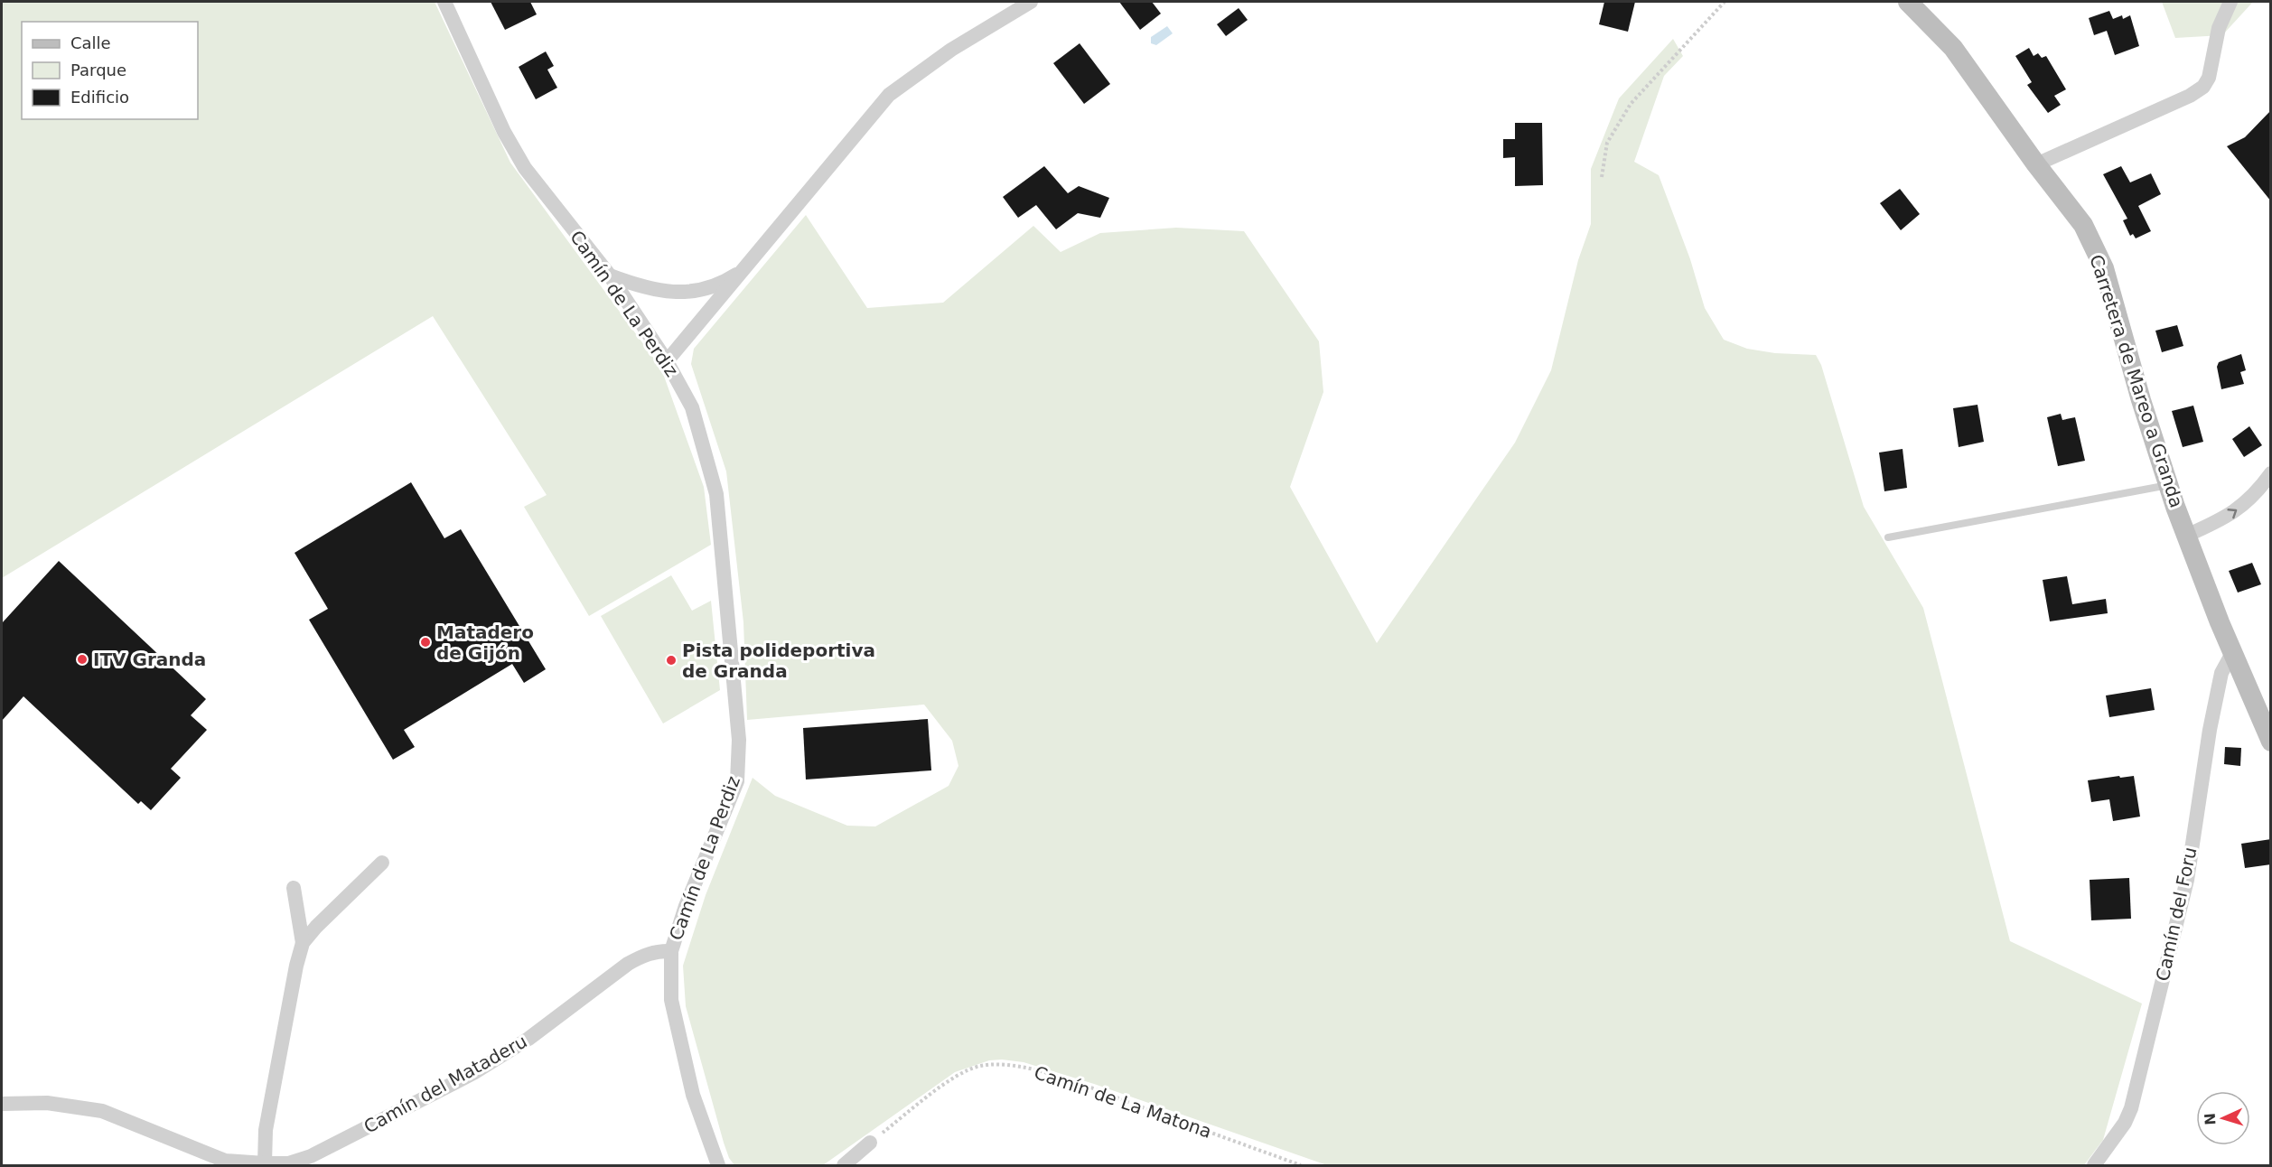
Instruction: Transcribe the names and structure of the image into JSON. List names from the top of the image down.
{
  "streets": {
    "street": [
      "Camín de La Perdiz",
      "Carretera de Mareo a Granda",
      "Camín del Foru",
      "Camín del Mataderu"
    ],
    "path": ["Camín de La Matona"]
  },
  "crossings": [
    ["Camín de La Perdiz", "Camín del Mataderu"],
    ["Carretera de Mareo a Granda", "Camín del Foru"]
  ],
  "places": ["Matadero de Gijón", "ITV Granda", "Pista polideportiva de Granda"],
  "legend": ["Calle", "Parque", "Edificio"],
  "north": "left"
}
